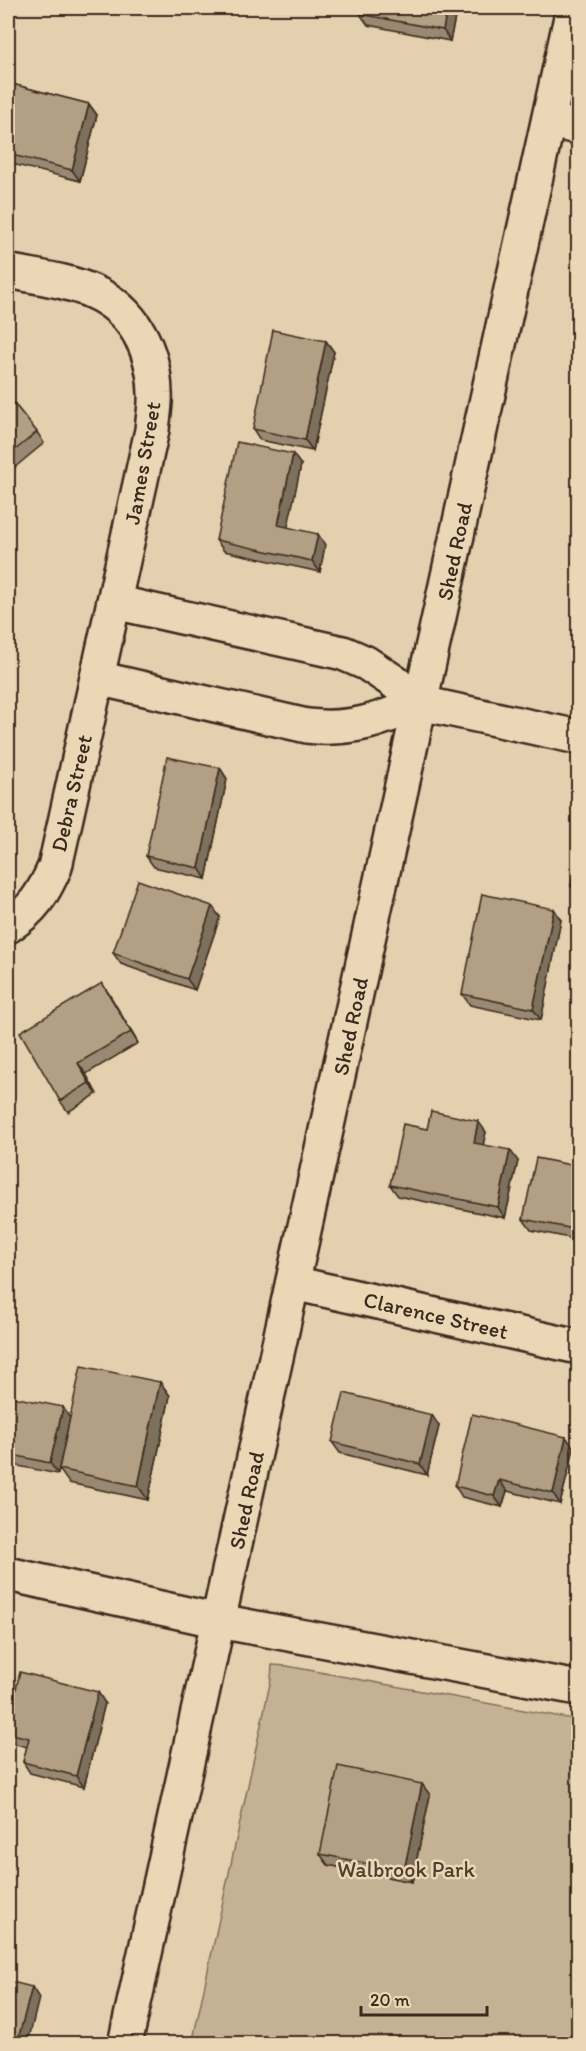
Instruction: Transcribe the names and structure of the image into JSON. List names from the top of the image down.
{
  "streets": {
    "street": [
      "James Street",
      "Shed Road",
      "Debra Street",
      "Clarence Street"
    ]
  },
  "crossings": [
    ["James Street", "Debra Street"],
    ["Shed Road", "Clarence Street"]
  ],
  "parks": ["Walbrook Park"],
  "scale_bar": "20 m"
}
